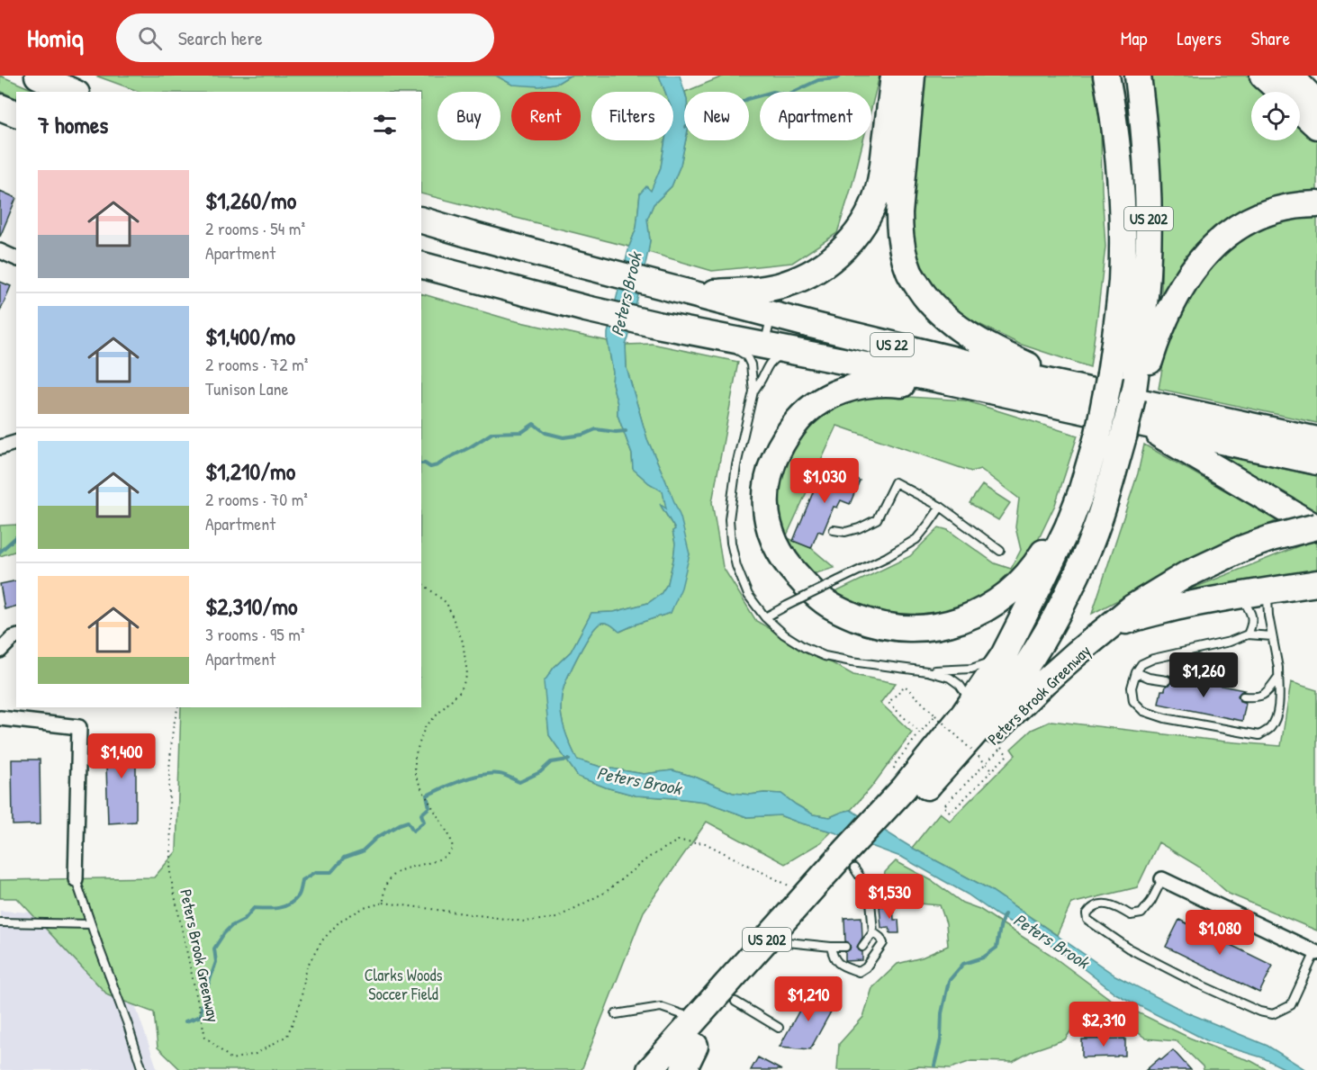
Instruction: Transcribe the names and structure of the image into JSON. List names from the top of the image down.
{
  "streets": {
    "highway": ["US 202", "US 22"],
    "path": ["Peters Brook Greenway"]
  },
  "crossings": [
    ["US 202", "US 22"],
    ["US 202", "Peters Brook Greenway"]
  ],
  "water": ["Peters Brook"],
  "parks": ["Clarks Woods Soccer Field"],
  "page": {
    "header": "Homiq",
    "search": "Search here",
    "nav": ["Map", "Layers", "Share"],
    "chip": [
      "Buy",
      "Rent",
      "Filters",
      "New",
      "Apartment"
    ],
    "heading": "7 homes",
    "list": [
      {
        "name": "$1,260/mo",
        "note": "2 rooms · 54 m² · Apartment"
      },
      {
        "name": "$1,400/mo",
        "note": "2 rooms · 72 m² · Tunison Lane"
      },
      {
        "name": "$1,210/mo",
        "note": "2 rooms · 70 m² · Apartment"
      },
      {
        "name": "$2,310/mo",
        "note": "3 rooms · 95 m² · Apartment"
      }
    ],
    "price": [
      "$1,030",
      "$1,260",
      "$1,400",
      "$1,530",
      "$1,080",
      "$1,210",
      "$2,310"
    ]
  }
}
